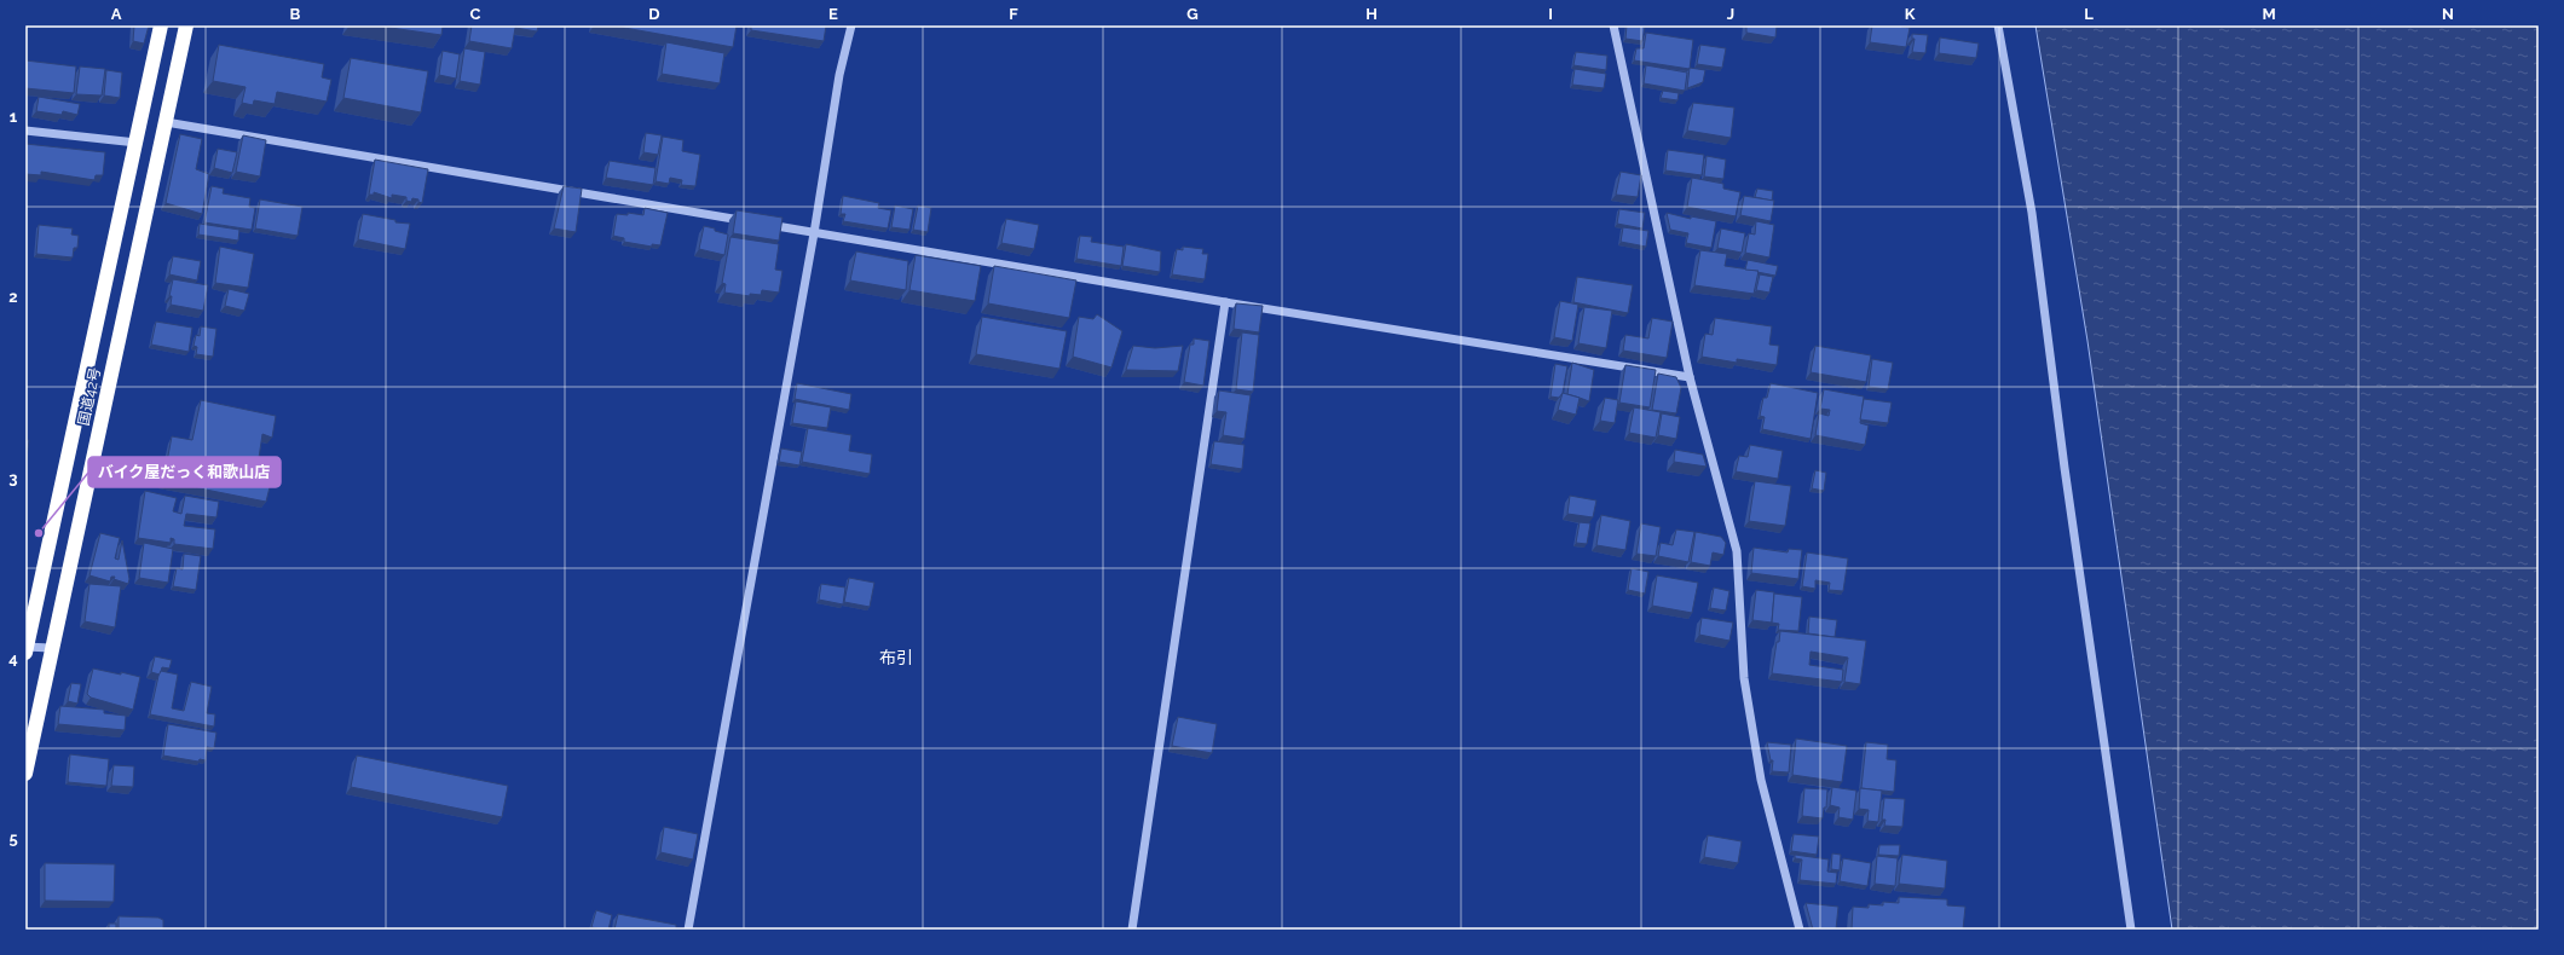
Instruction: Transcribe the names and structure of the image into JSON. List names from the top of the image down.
{
  "streets": {
    "highway": ["国道42号"]
  },
  "districts": ["布引"],
  "places": ["バイク屋だっく和歌山店"],
  "grid": {
    "columns": [
      "A",
      "B",
      "C",
      "D",
      "E",
      "F",
      "G",
      "H",
      "I",
      "J",
      "K",
      "L",
      "M",
      "N"
    ],
    "rows": [
      "1",
      "2",
      "3",
      "4",
      "5"
    ]
  }
}
